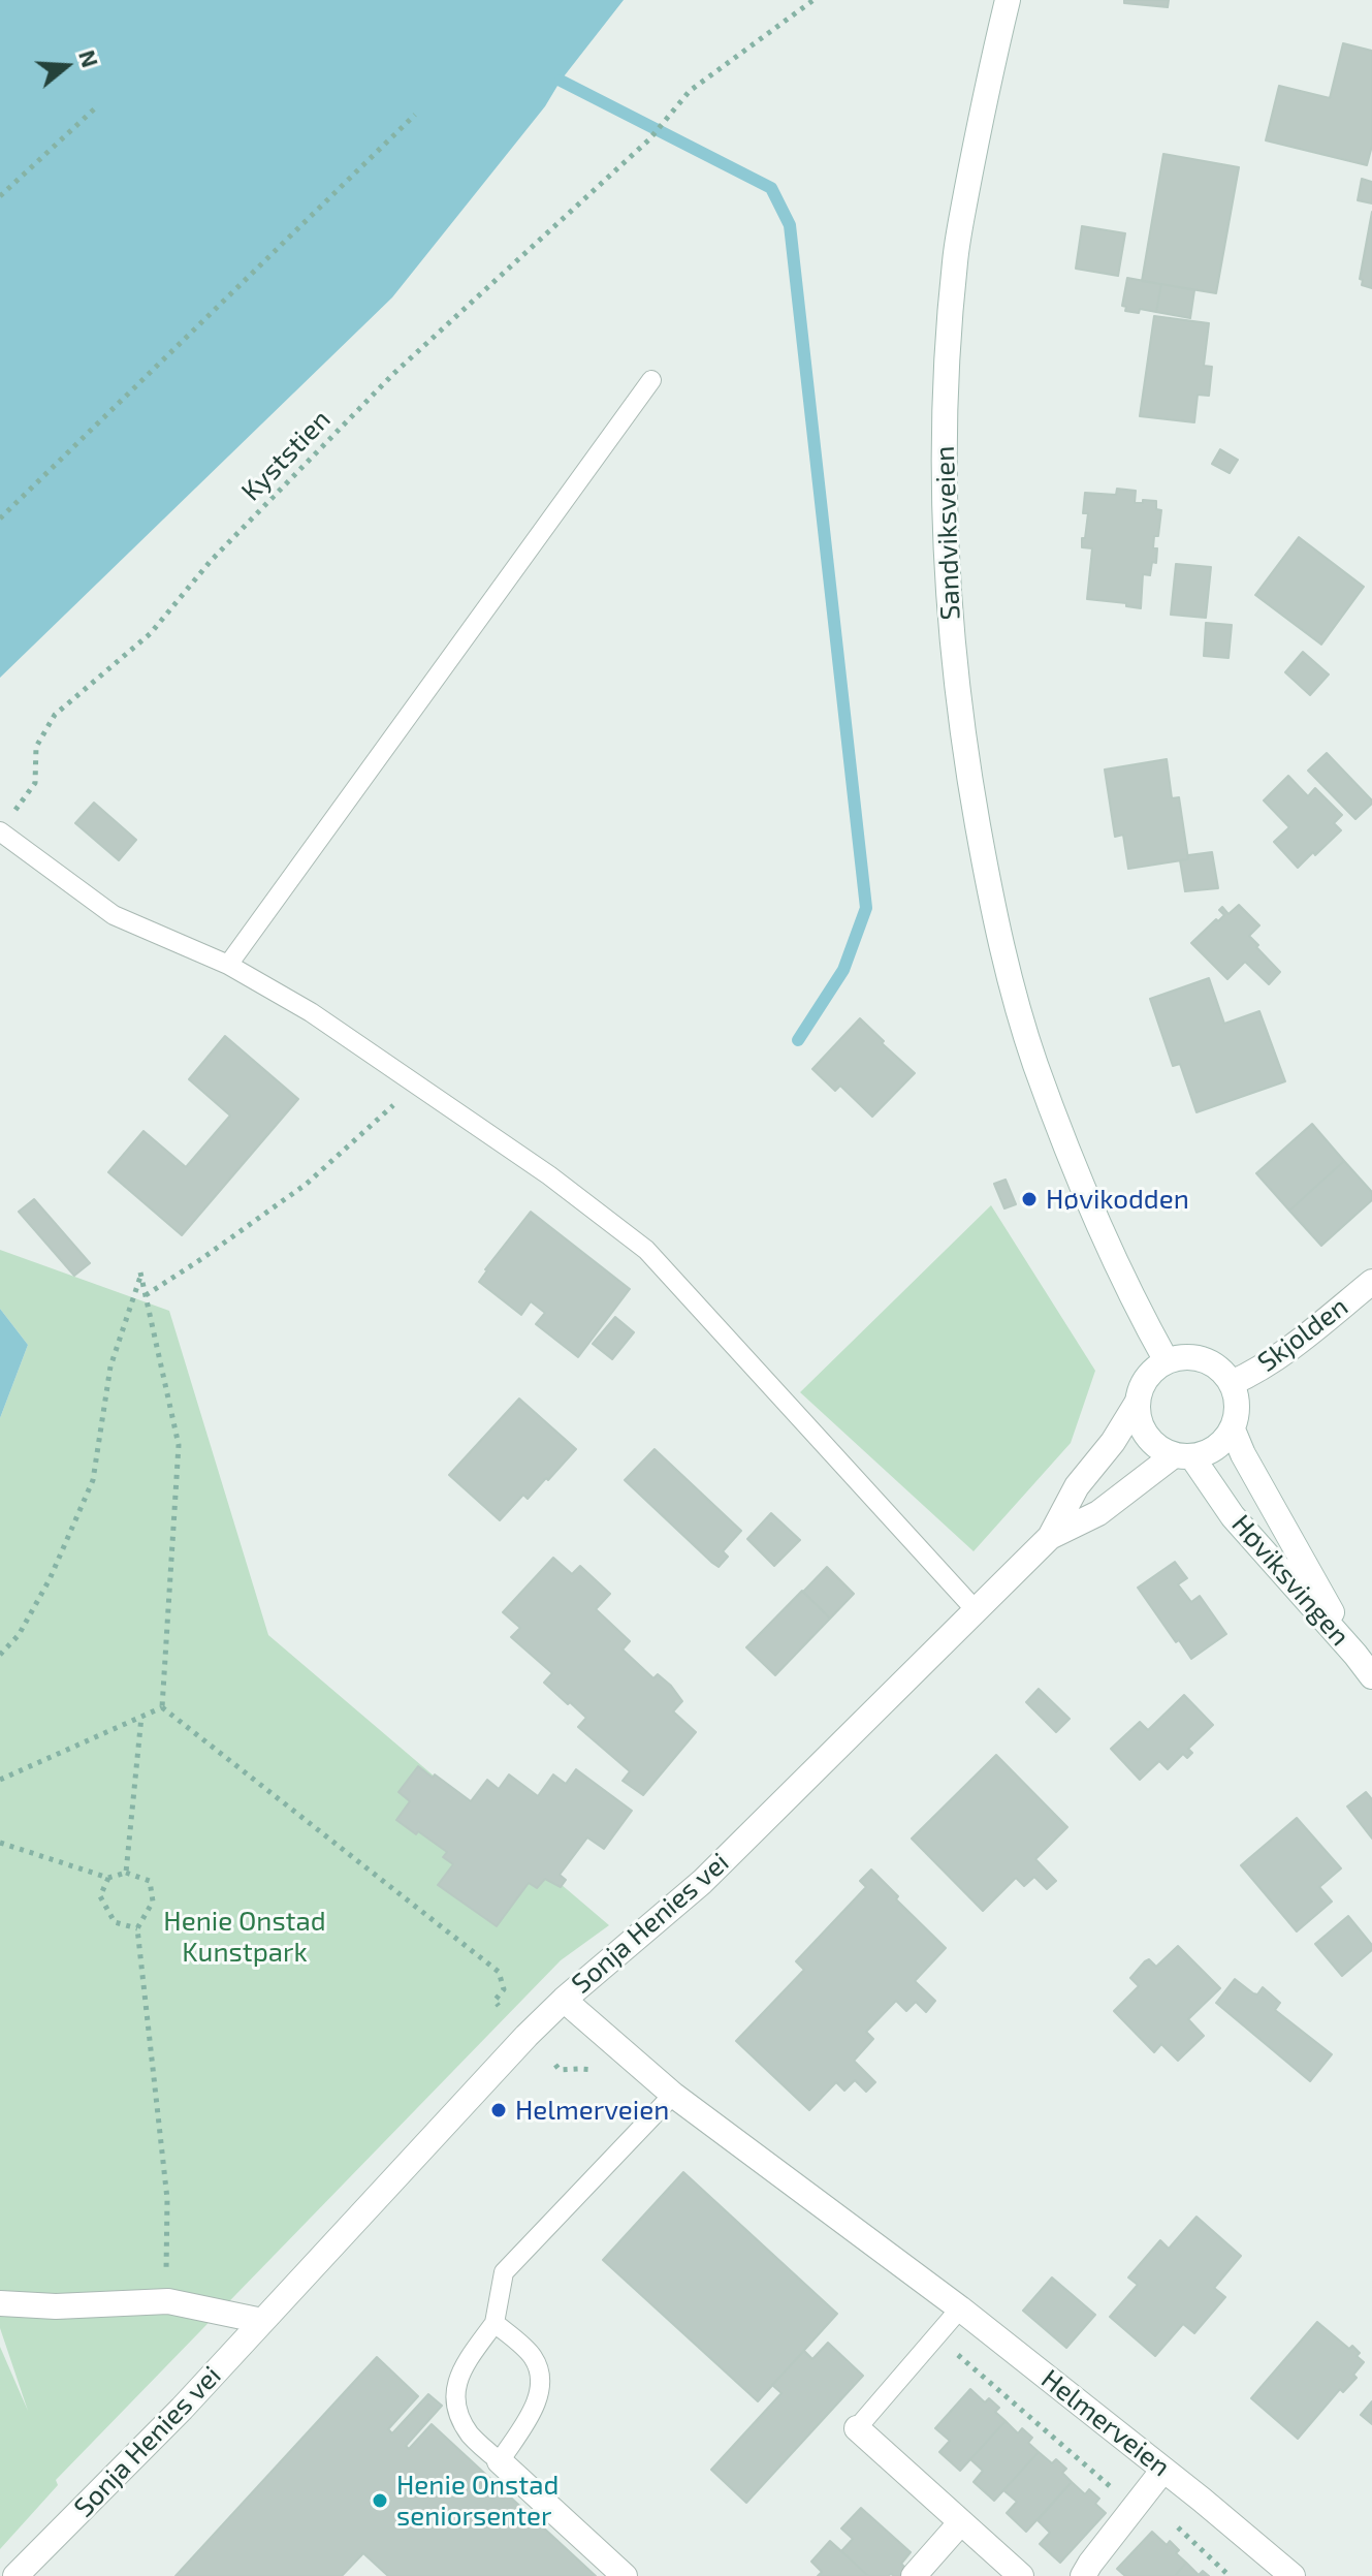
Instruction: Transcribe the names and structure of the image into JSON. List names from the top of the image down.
{
  "streets": {
    "street": [
      "Sandviksveien",
      "Skjolden",
      "Høviksvingen",
      "Sonja Henies vei",
      "Helmerveien"
    ],
    "path": ["Kyststien"]
  },
  "crossings": [
    ["Sandviksveien", "Skjolden"],
    ["Sandviksveien", "Høviksvingen"],
    ["Sandviksveien", "Sonja Henies vei"],
    ["Skjolden", "Høviksvingen"],
    ["Skjolden", "Sonja Henies vei"],
    ["Høviksvingen", "Sonja Henies vei"],
    ["Sonja Henies vei", "Helmerveien"]
  ],
  "parks": ["Henie Onstad Kunstpark"],
  "places": ["Høvikodden", "Helmerveien", "Henie Onstad seniorsenter"],
  "north": "right"
}
